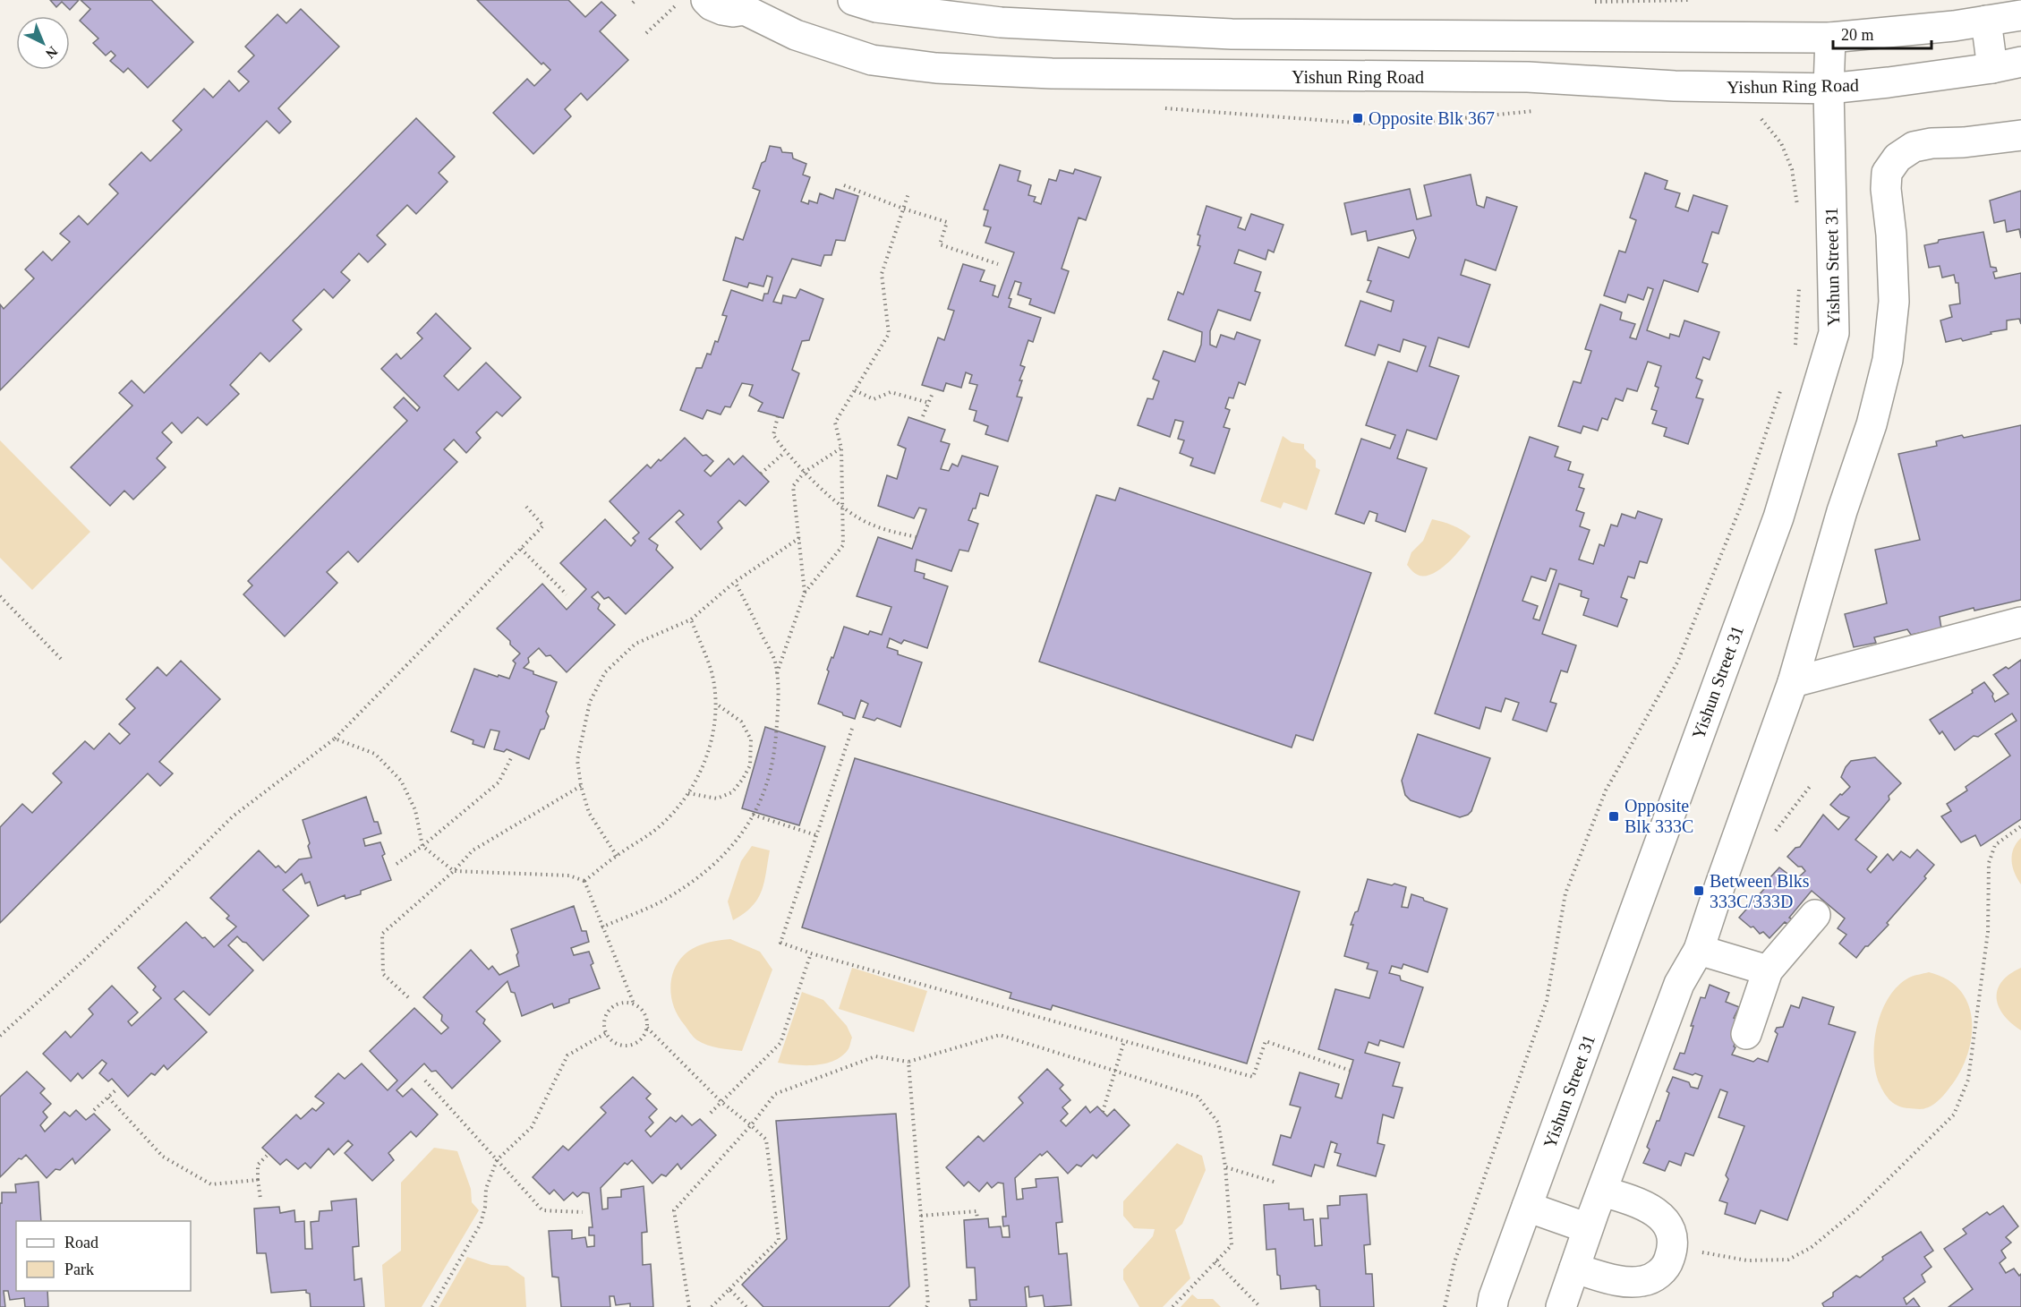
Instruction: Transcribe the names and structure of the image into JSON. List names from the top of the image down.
{
  "streets": {
    "main road": ["Yishun Ring Road", "Yishun Street 31"]
  },
  "crossings": [
    ["Yishun Ring Road", "Yishun Street 31"]
  ],
  "places": {
    "transit": ["Opposite Blk 367", "Opposite Blk 333C", "Between Blks 333C/333D"]
  },
  "legend": ["Road", "Park"],
  "scale_bar": "20 m",
  "north": "bottom right"
}
